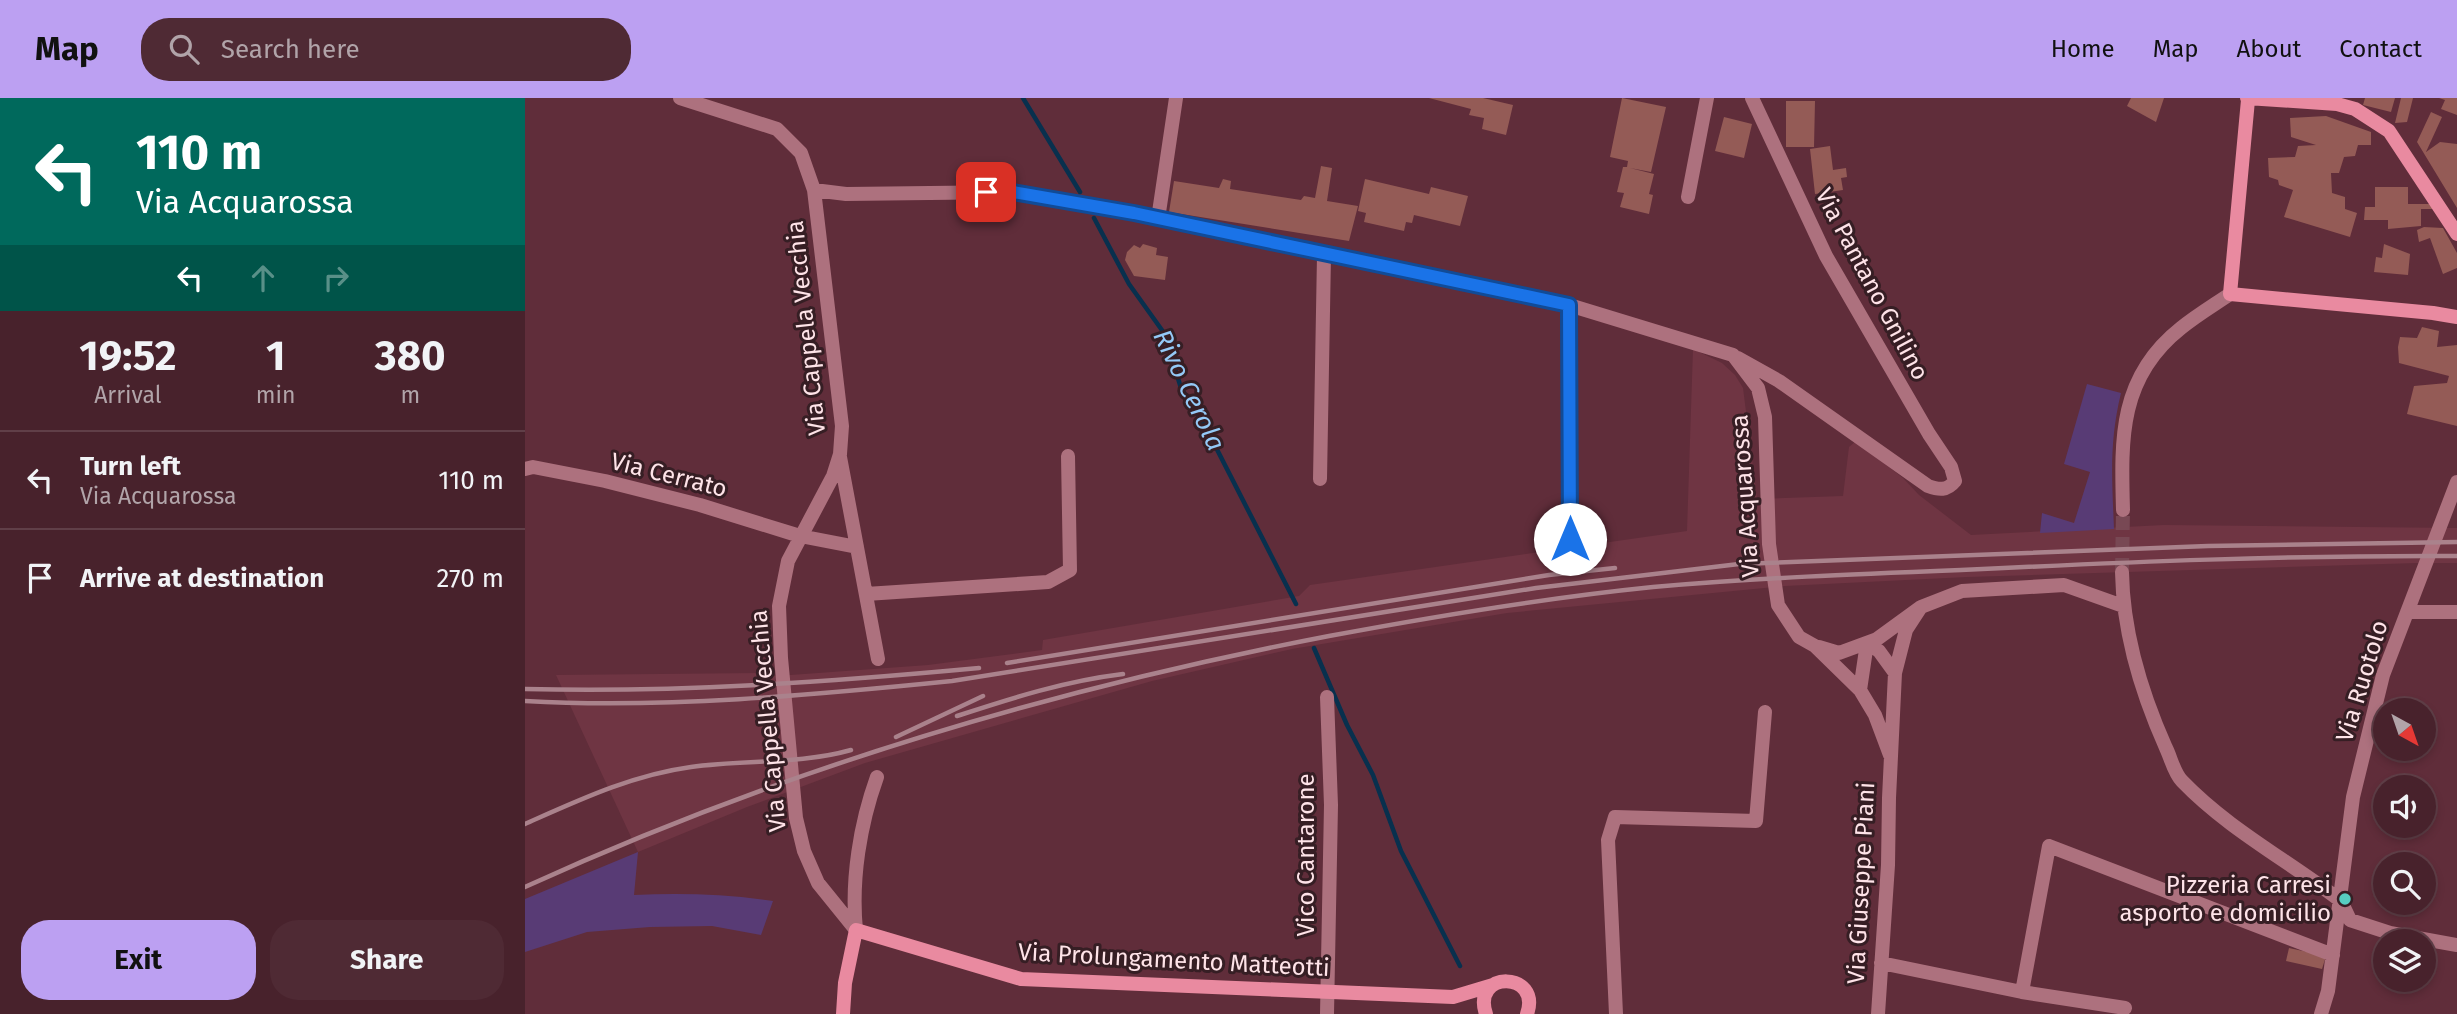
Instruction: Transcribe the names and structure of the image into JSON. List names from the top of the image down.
{
  "streets": {
    "street": [
      "Via Pantano Gnilino",
      "Via Cappela Vecchia",
      "Via Cerrato",
      "Via Acquarossa",
      "Via Ruotolo",
      "Via Cappella Vecchia",
      "Vico Cantarone",
      "Via Giuseppe Piani",
      "Via Prolungamento Matteotti"
    ]
  },
  "crossings": [
    ["Via Pantano Gnilino", "Via Acquarossa"],
    ["Via Cappela Vecchia", "Via Cerrato"],
    ["Via Cappela Vecchia", "Via Cappella Vecchia"],
    ["Via Cerrato", "Via Cappella Vecchia"],
    ["Via Acquarossa", "Via Giuseppe Piani"],
    ["Via Cappella Vecchia", "Via Prolungamento Matteotti"],
    ["Vico Cantarone", "Via Prolungamento Matteotti"]
  ],
  "water": ["Rivo Cerola"],
  "places": ["Pizzeria Carresi asporto e domicilio"],
  "north": "bottom right",
  "page": {
    "header": "Map",
    "search": "Search here",
    "nav": [
      "Home",
      "Map",
      "About",
      "Contact"
    ],
    "turn": ["110 m", "Via Acquarossa"],
    "eta": [
      "19:52",
      "Arrival",
      "1",
      "min",
      "380",
      "m"
    ],
    "list": [
      {
        "name": "Turn left",
        "note": "Via Acquarossa",
        "value": "110 m"
      },
      {
        "name": "Arrive at destination",
        "value": "270 m"
      }
    ],
    "buttons": ["Exit", "Share"]
  }
}
